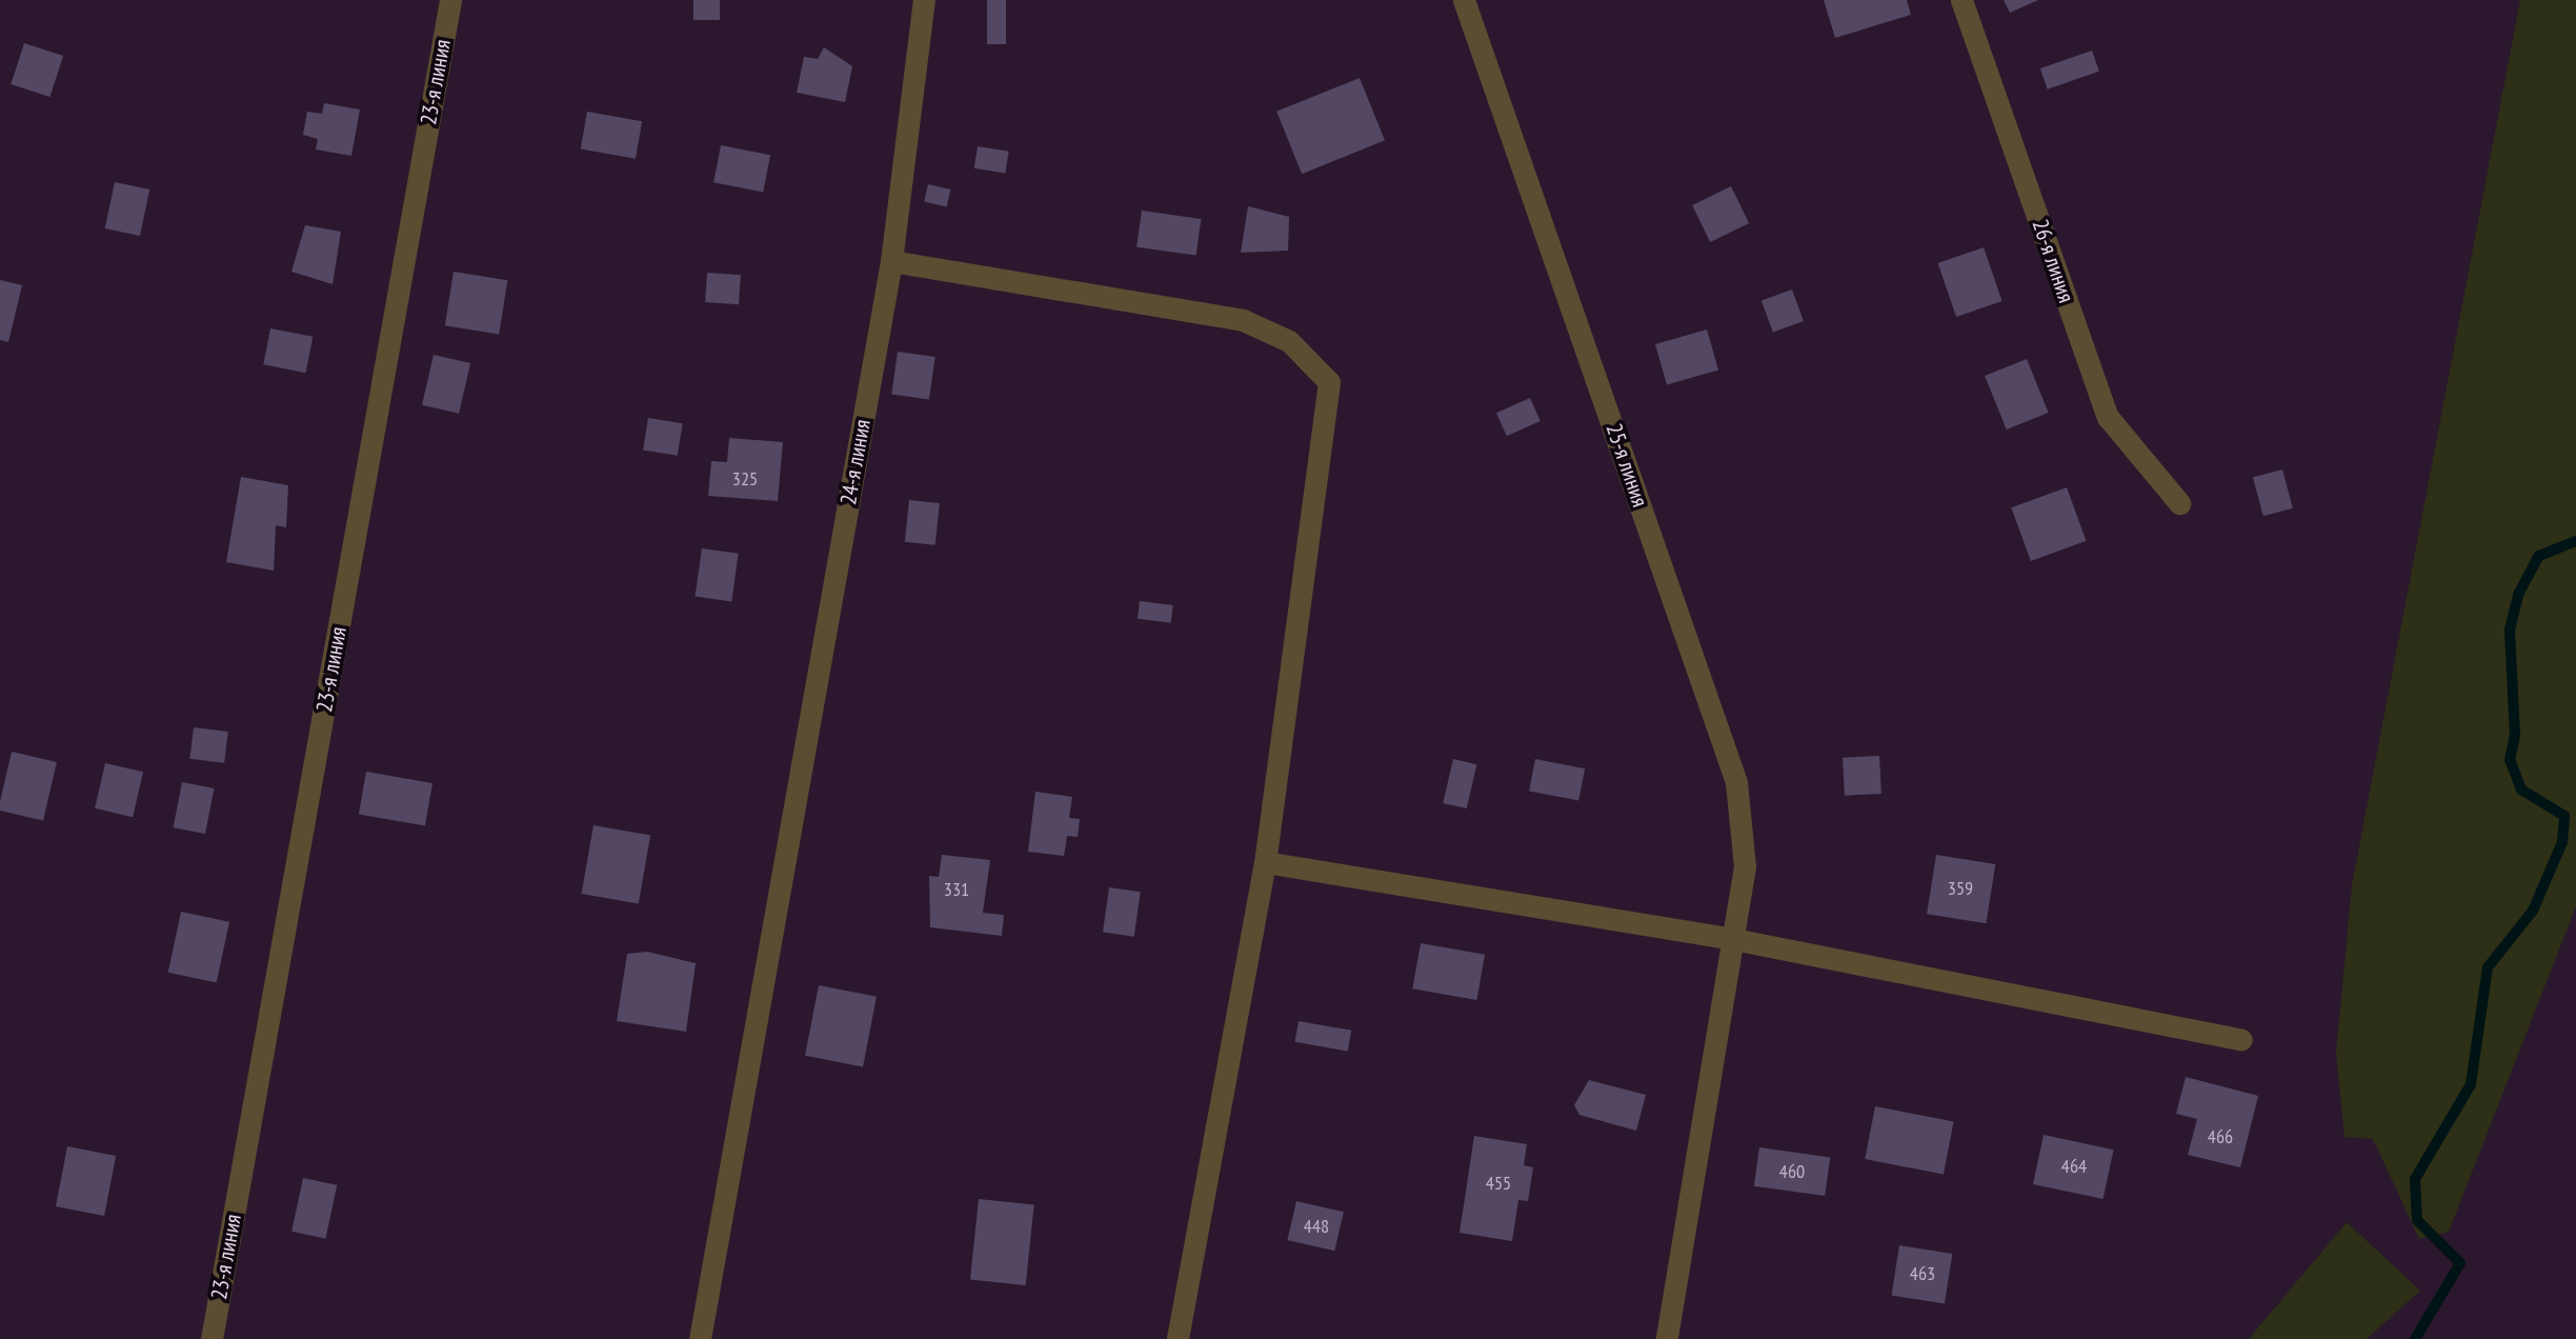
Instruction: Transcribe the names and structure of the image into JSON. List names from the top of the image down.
{
  "streets": {
    "street": [
      "23-я линия",
      "26-я линия",
      "24-я линия",
      "25-я линия"
    ]
  },
  "house_numbers": [
    "325",
    "359",
    "331",
    "466",
    "464",
    "460",
    "455",
    "448",
    "463"
  ]
}
